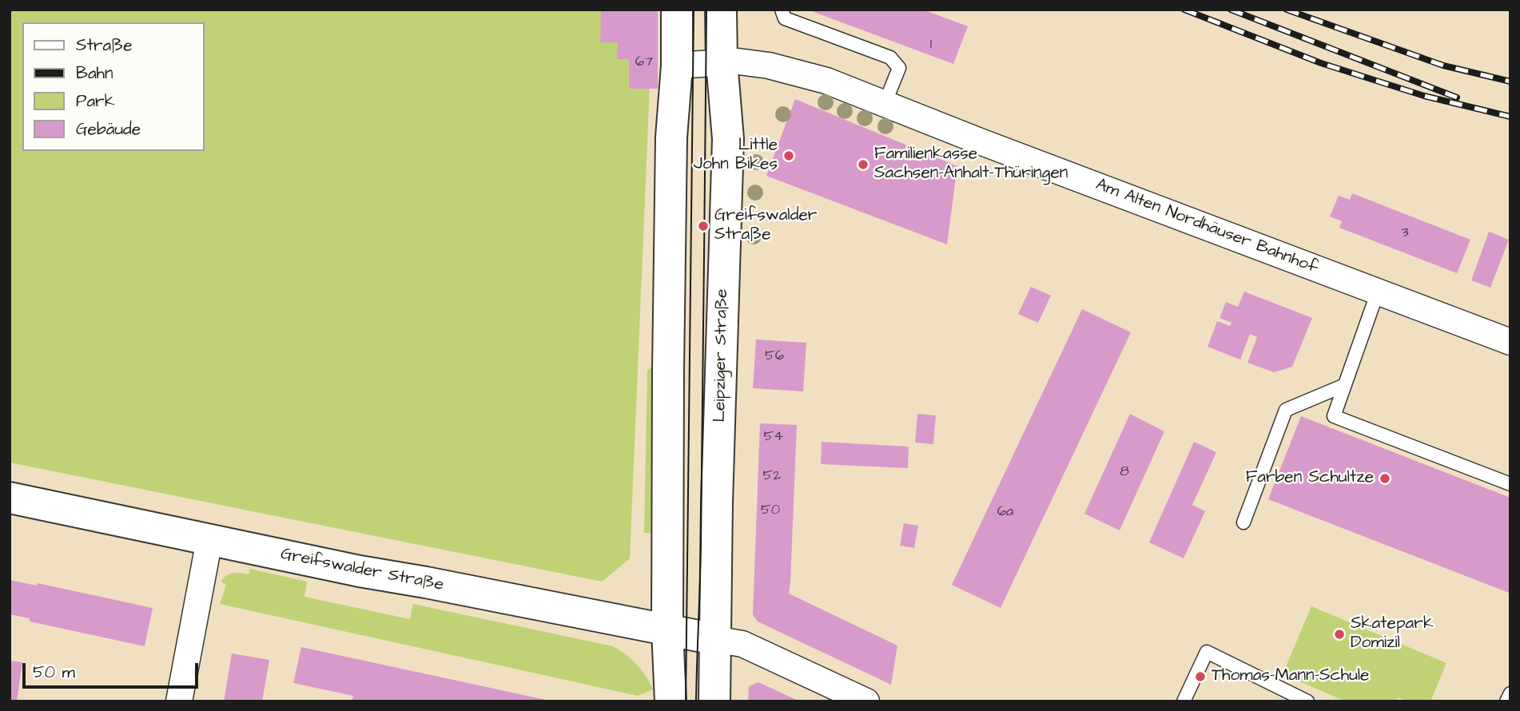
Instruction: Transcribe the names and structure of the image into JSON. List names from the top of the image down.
{
  "streets": {
    "main road": ["Leipziger Straße", "Greifswalder Straße"],
    "street": ["Am Alten Nordhäuser Bahnhof"]
  },
  "crossings": [
    ["Am Alten Nordhäuser Bahnhof", "Leipziger Straße"],
    ["Leipziger Straße", "Greifswalder Straße"]
  ],
  "places": [
    "Little John Bikes",
    "Familienkasse Sachsen-Anhalt-Thüringen",
    "Greifswalder Straße",
    "Farben Schultze",
    "Skatepark Domizil",
    "Thomas-Mann-Schule"
  ],
  "house_numbers": [
    "1",
    "67",
    "3",
    "56",
    "54",
    "8",
    "52",
    "50",
    "6a"
  ],
  "legend": [
    "Straße",
    "Bahn",
    "Park",
    "Gebäude"
  ],
  "scale_bar": "50 m"
}
